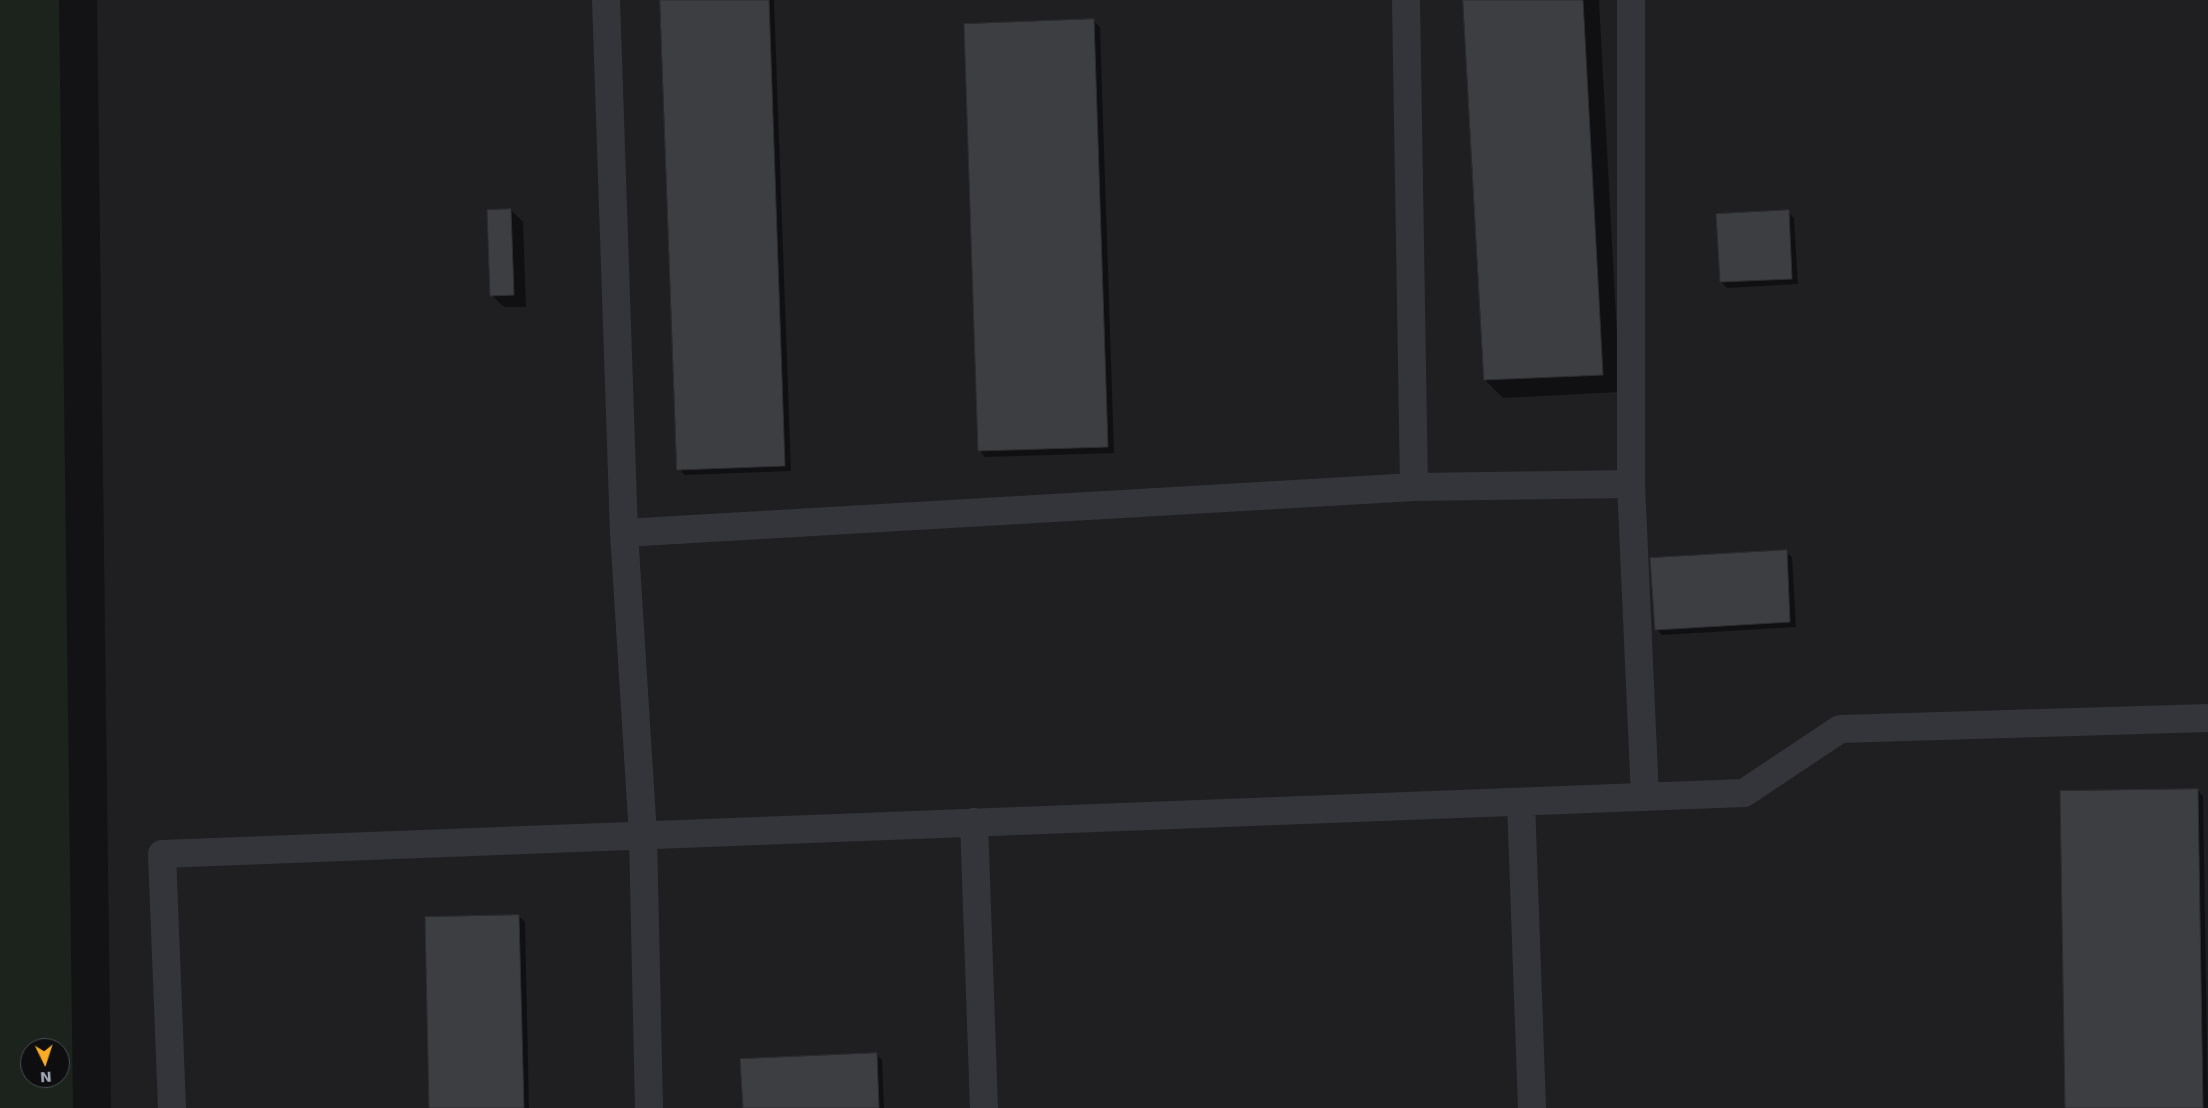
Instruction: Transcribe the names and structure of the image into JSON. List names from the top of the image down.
{
  "north": "bottom"
}
